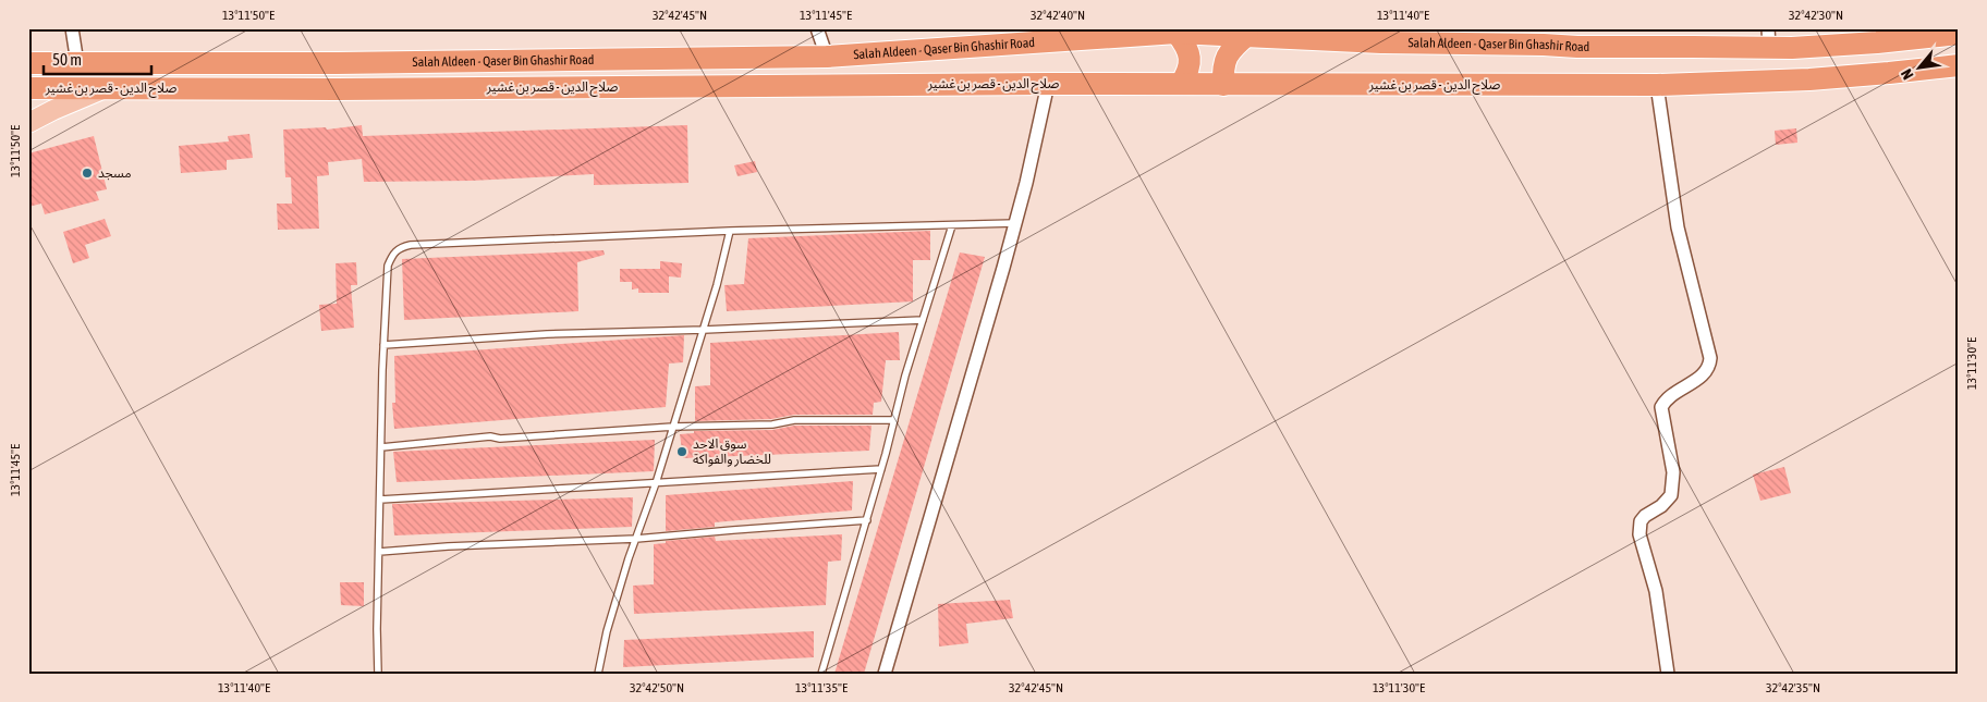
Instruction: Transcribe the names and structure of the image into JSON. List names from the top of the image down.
{
  "streets": {
    "highway": ["Salah Aldeen - Qaser Bin Ghashir Road", "صلاح الدين - قصر بن غشير"]
  },
  "places": ["مسجد", "سوق الاحد للخضار والفواكة"],
  "scale_bar": "50 m",
  "north": "bottom left",
  "coordinates": [
    "13°11'50\"E",
    "32°42'45\"N",
    "13°11'45\"E",
    "32°42'40\"N",
    "13°11'40\"E",
    "32°42'30\"N",
    "13°11'30\"E",
    "32°42'50\"N",
    "13°11'35\"E",
    "32°42'35\"N"
  ]
}
